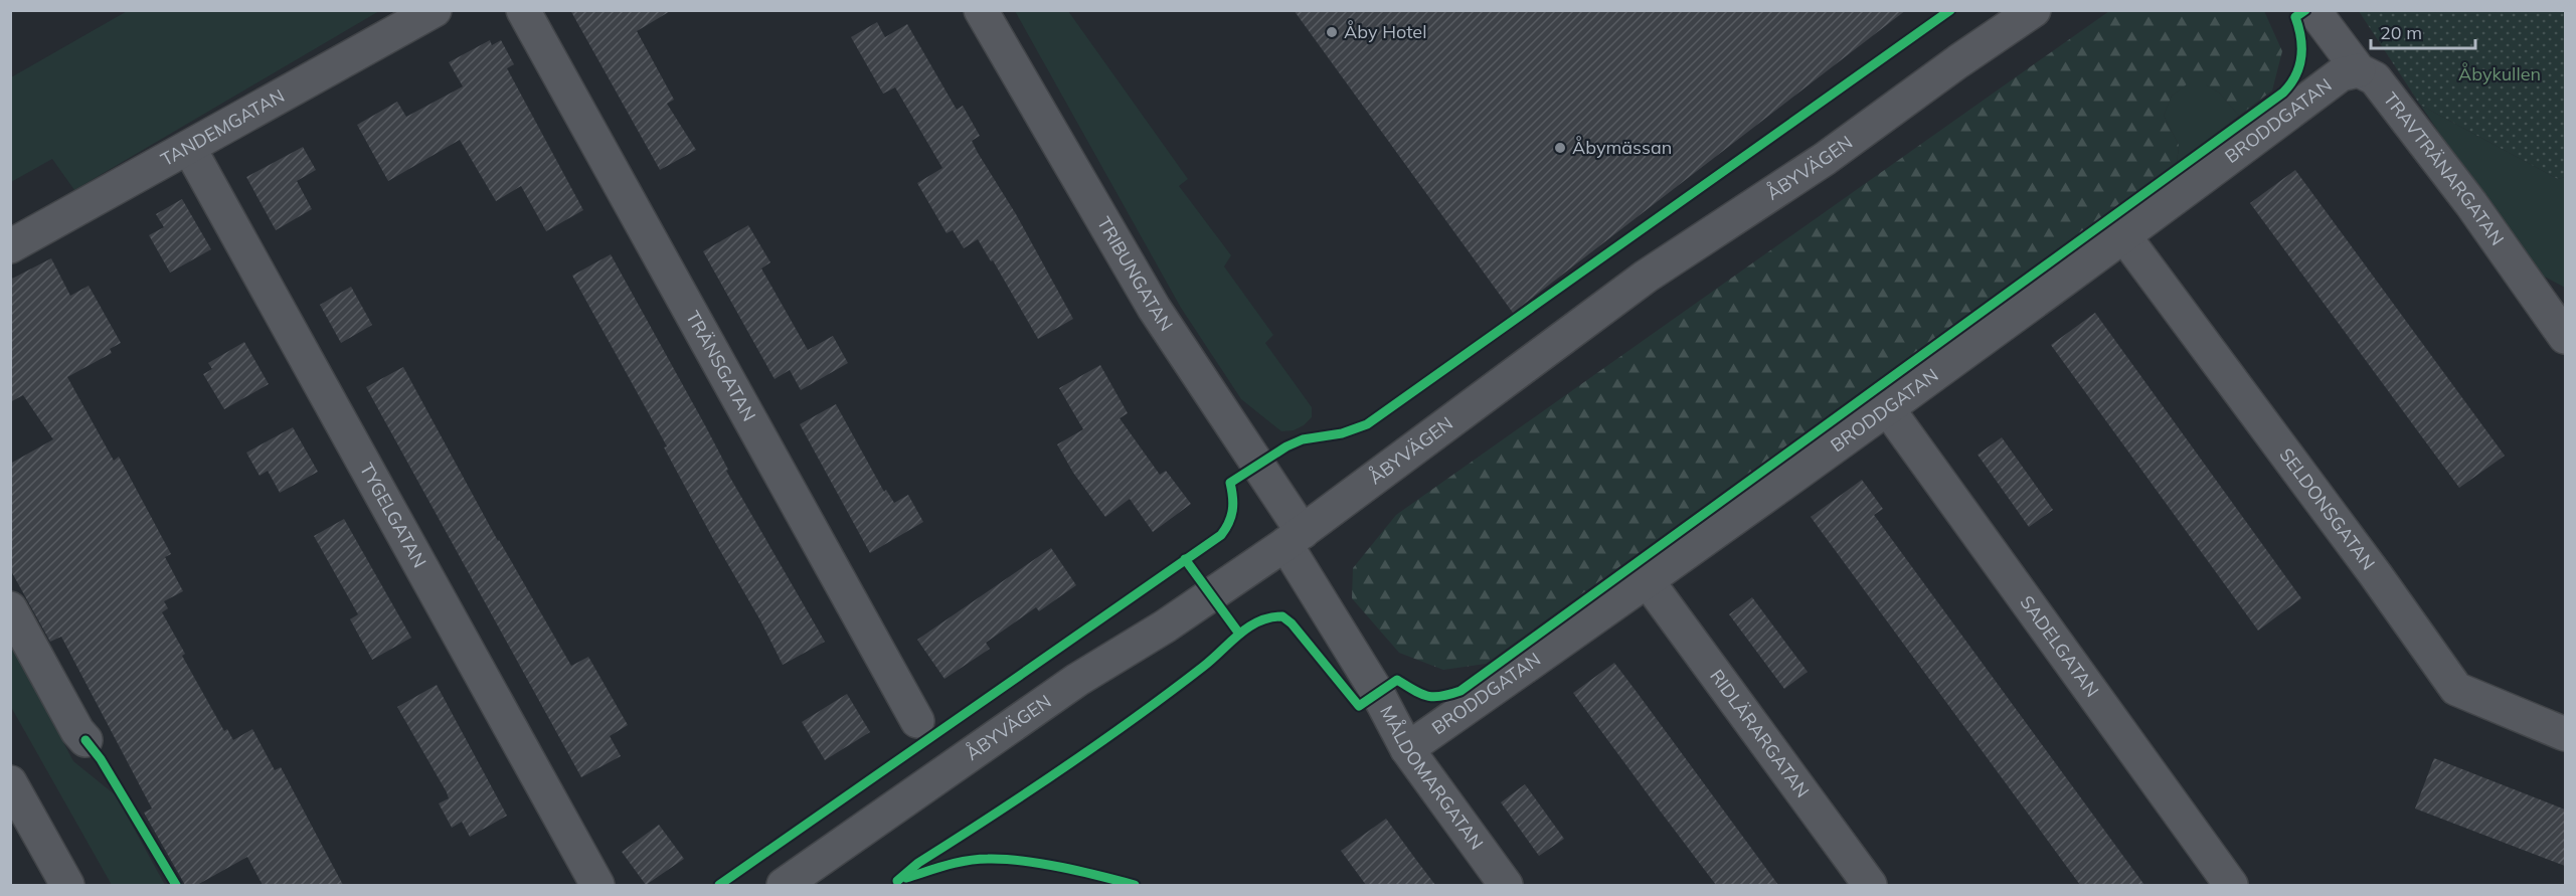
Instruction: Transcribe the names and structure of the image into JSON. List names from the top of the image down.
{
  "streets": {
    "street": [
      "BRODDGATAN",
      "TANDEMGATAN",
      "ÅBYVÄGEN",
      "TRAVTRÄNARGATAN",
      "TRIBUNGATAN",
      "TRÄNSGATAN",
      "SELDONSGATAN",
      "TYGELGATAN",
      "SADELGATAN",
      "RIDLÄRARGATAN",
      "MÅLDOMARGATAN"
    ]
  },
  "crossings": [
    ["BRODDGATAN", "TRAVTRÄNARGATAN"],
    ["BRODDGATAN", "SELDONSGATAN"],
    ["BRODDGATAN", "SADELGATAN"],
    ["BRODDGATAN", "RIDLÄRARGATAN"],
    ["BRODDGATAN", "MÅLDOMARGATAN"],
    ["TANDEMGATAN", "TYGELGATAN"],
    ["ÅBYVÄGEN", "TRIBUNGATAN"],
    ["ÅBYVÄGEN", "MÅLDOMARGATAN"],
    ["TRIBUNGATAN", "MÅLDOMARGATAN"]
  ],
  "parks": ["Åbykullen"],
  "places": ["Åby Hotel", "Åbymässan"],
  "scale_bar": "20 m"
}
